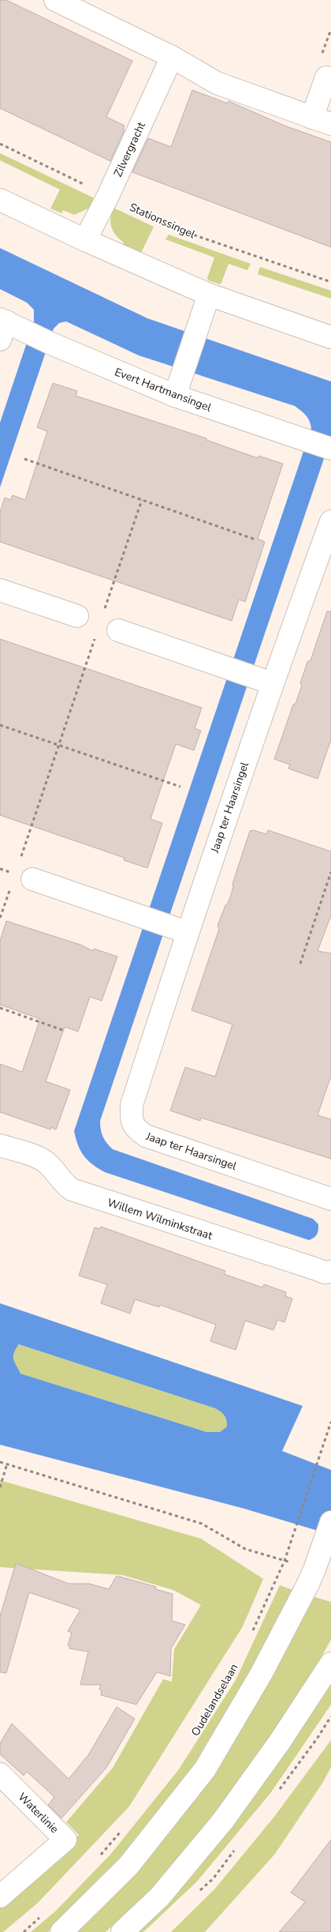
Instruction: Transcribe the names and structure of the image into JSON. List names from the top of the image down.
{
  "streets": {
    "street": [
      "Zilvergracht",
      "Evert Hartmansingel",
      "Jaap ter Haarsingel",
      "Willem Wilminkstraat",
      "Waterlinie"
    ],
    "path": ["Stationssingel"]
  },
  "crossings": [
    ["Zilvergracht", "Stationssingel"]
  ]
}
